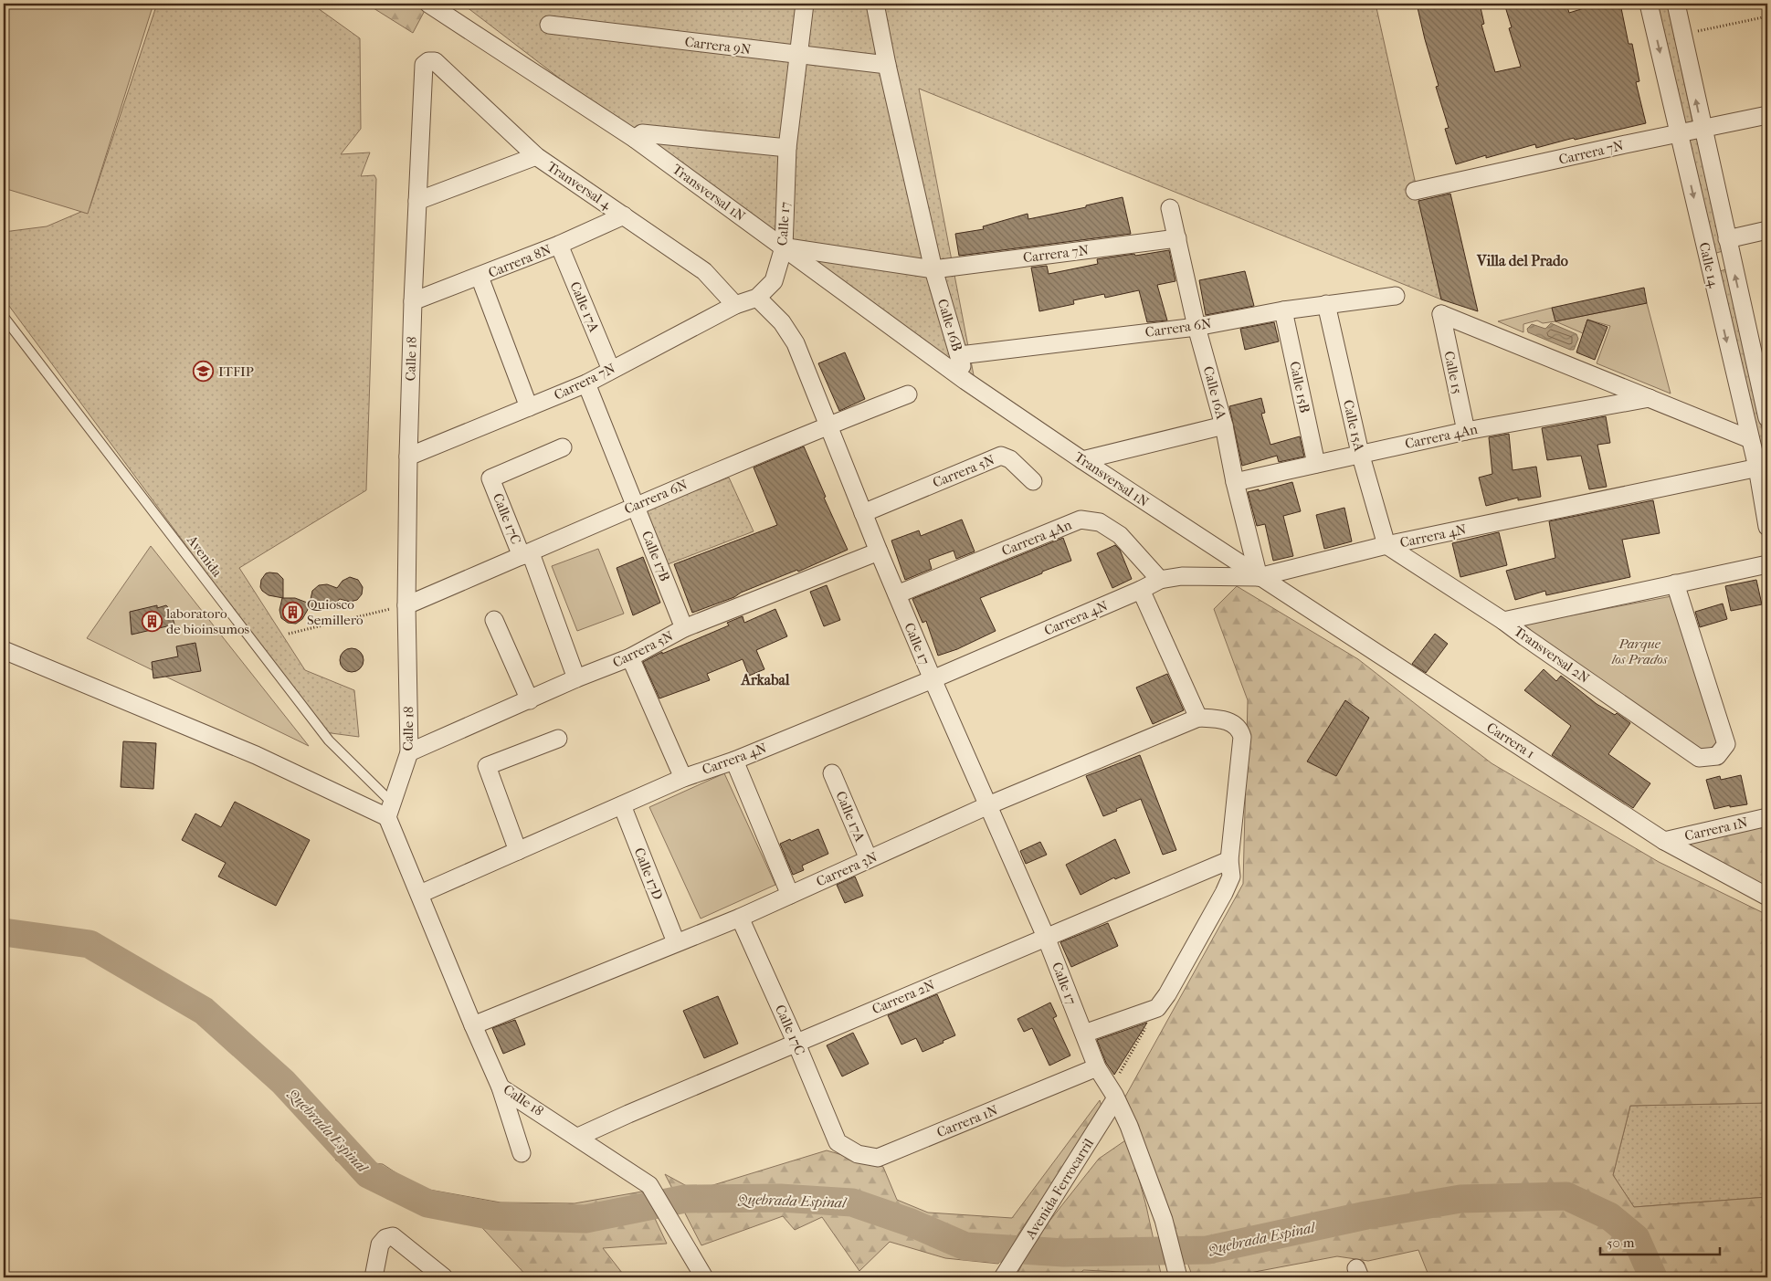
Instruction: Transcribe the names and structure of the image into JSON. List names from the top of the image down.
{
  "streets": {
    "street": [
      "Carrera 9N",
      "Carrera 7N",
      "Tranversal 4",
      "Transversal 1N",
      "Calle 17",
      "Carrera 8N",
      "Calle 14",
      "Calle 17A",
      "Calle 16B",
      "Carrera 6N",
      "Calle 18",
      "Calle 15",
      "Calle 15B",
      "Calle 16A",
      "Calle 15A",
      "Carrera 4An",
      "Carrera 5N",
      "Calle 17C",
      "Carrera 4N",
      "Calle 17B",
      "Transversal 2N",
      "Carrera 1",
      "Carrera 1N",
      "Carrera 3N",
      "Calle 17D",
      "Carrera 2N",
      "Avenida Ferrocarril"
    ],
    "lane": ["Avenida"]
  },
  "crossings": [
    ["Carrera 9N", "Calle 17"],
    ["Carrera 9N", "Calle 16B"],
    ["Carrera 7N", "Tranversal 4"],
    ["Carrera 7N", "Transversal 1N"],
    ["Carrera 7N", "Calle 17"],
    ["Carrera 7N", "Calle 14"],
    ["Carrera 7N", "Calle 17A"],
    ["Carrera 7N", "Calle 16B"],
    ["Carrera 7N", "Calle 18"],
    ["Carrera 7N", "Calle 16A"],
    ["Carrera 7N", "Calle 17B"],
    ["Tranversal 4", "Carrera 8N"],
    ["Tranversal 4", "Calle 18"],
    ["Transversal 1N", "Calle 17"],
    ["Transversal 1N", "Calle 16B"],
    ["Transversal 1N", "Calle 16A"],
    ["Transversal 1N", "Carrera 4N"],
    ["Transversal 1N", "Carrera 1"],
    ["Calle 17", "Carrera 6N"],
    ["Calle 17", "Carrera 4An"],
    ["Calle 17", "Carrera 5N"],
    ["Calle 17", "Carrera 4N"],
    ["Calle 17", "Carrera 1N"],
    ["Calle 17", "Carrera 3N"],
    ["Calle 17", "Carrera 2N"],
    ["Calle 17", "Avenida Ferrocarril"],
    ["Carrera 8N", "Calle 17A"],
    ["Carrera 8N", "Calle 18"],
    ["Calle 14", "Carrera 4N"],
    ["Calle 17A", "Carrera 3N"],
    ["Calle 16B", "Carrera 6N"],
    ["Carrera 6N", "Calle 18"],
    ["Carrera 6N", "Calle 15B"],
    ["Carrera 6N", "Calle 16A"],
    ["Carrera 6N", "Calle 15A"],
    ["Carrera 6N", "Calle 17C"],
    ["Carrera 6N", "Calle 17B"],
    ["Calle 18", "Carrera 5N"],
    ["Calle 18", "Carrera 4N"],
    ["Calle 18", "Avenida"],
    ["Calle 18", "Carrera 3N"],
    ["Calle 18", "Carrera 2N"],
    ["Calle 15", "Carrera 4An"],
    ["Calle 15B", "Carrera 4An"],
    ["Calle 16A", "Carrera 4An"],
    ["Calle 16A", "Carrera 4N"],
    ["Calle 16A", "Carrera 1"],
    ["Calle 15A", "Carrera 4An"],
    ["Calle 15A", "Carrera 4N"],
    ["Calle 15A", "Transversal 2N"],
    ["Carrera 4An", "Carrera 4N"],
    ["Carrera 5N", "Calle 17C"],
    ["Carrera 5N", "Calle 17B"],
    ["Calle 17C", "Carrera 1N"],
    ["Calle 17C", "Carrera 3N"],
    ["Calle 17C", "Carrera 2N"],
    ["Carrera 4N", "Transversal 2N"],
    ["Carrera 4N", "Carrera 1"],
    ["Carrera 4N", "Calle 17D"],
    ["Carrera 1", "Carrera 1N"],
    ["Carrera 3N", "Calle 17D"],
    ["Carrera 3N", "Carrera 2N"]
  ],
  "districts": ["Villa del Prado", "Arkabal"],
  "water": ["Quebrada Espinal"],
  "parks": ["Parque los Prados"],
  "places": {
    "school or university": ["ITFIP"],
    "building": ["Quiosco Semillero", "laboratoro de bioinsumos"]
  },
  "scale_bar": "50 m"
}
